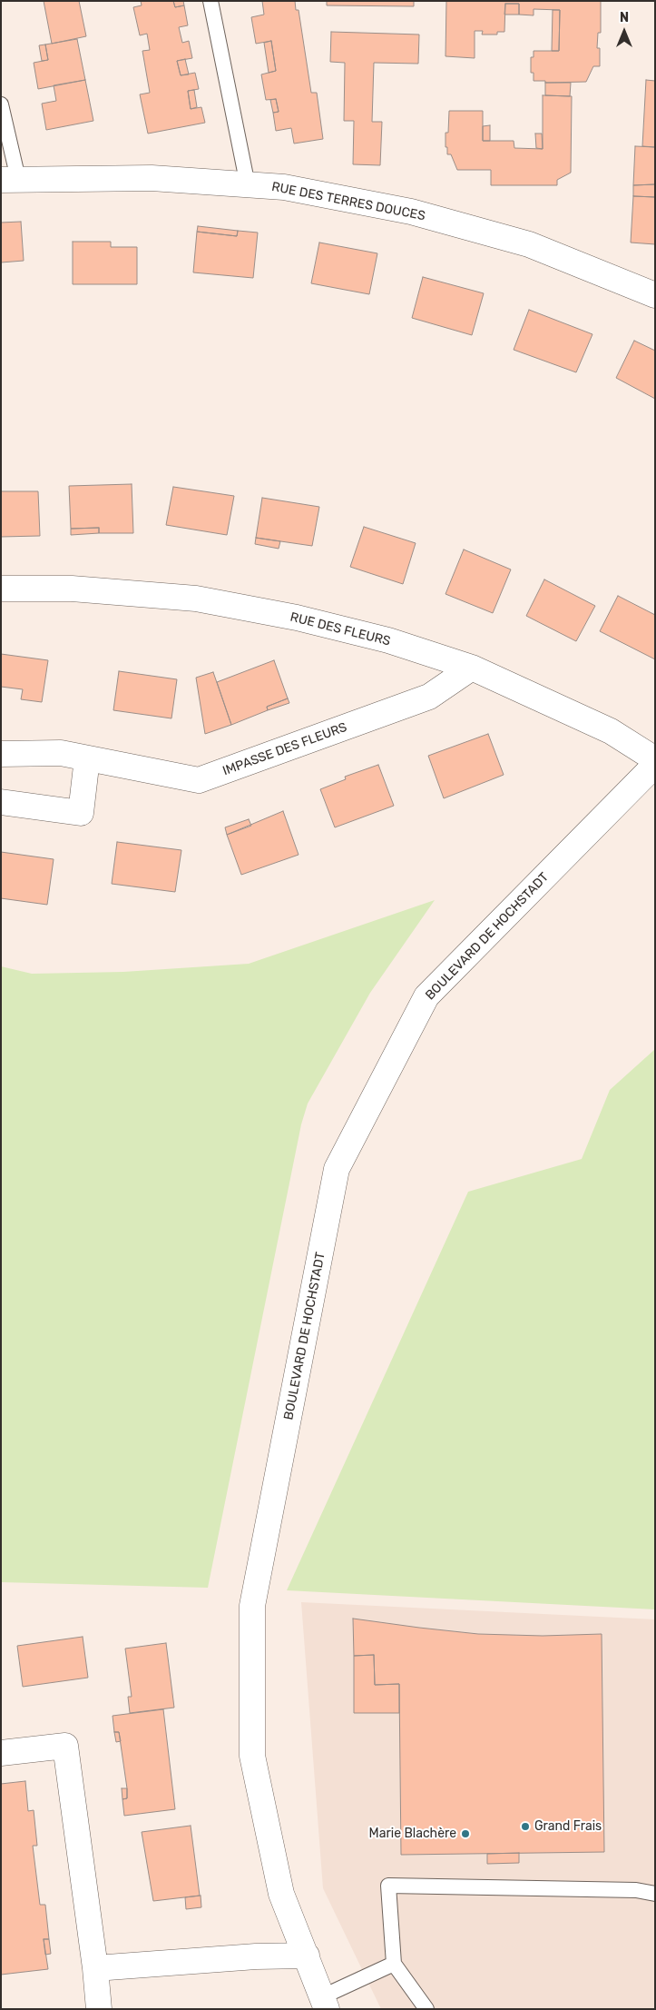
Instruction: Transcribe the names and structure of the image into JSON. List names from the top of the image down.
{
  "streets": {
    "street": [
      "RUE DES TERRES DOUCES",
      "RUE DES FLEURS",
      "IMPASSE DES FLEURS",
      "BOULEVARD DE HOCHSTADT"
    ]
  },
  "crossings": [
    ["RUE DES FLEURS", "IMPASSE DES FLEURS"]
  ],
  "places": ["Grand Frais", "Marie Blachère"],
  "north": "top"
}
